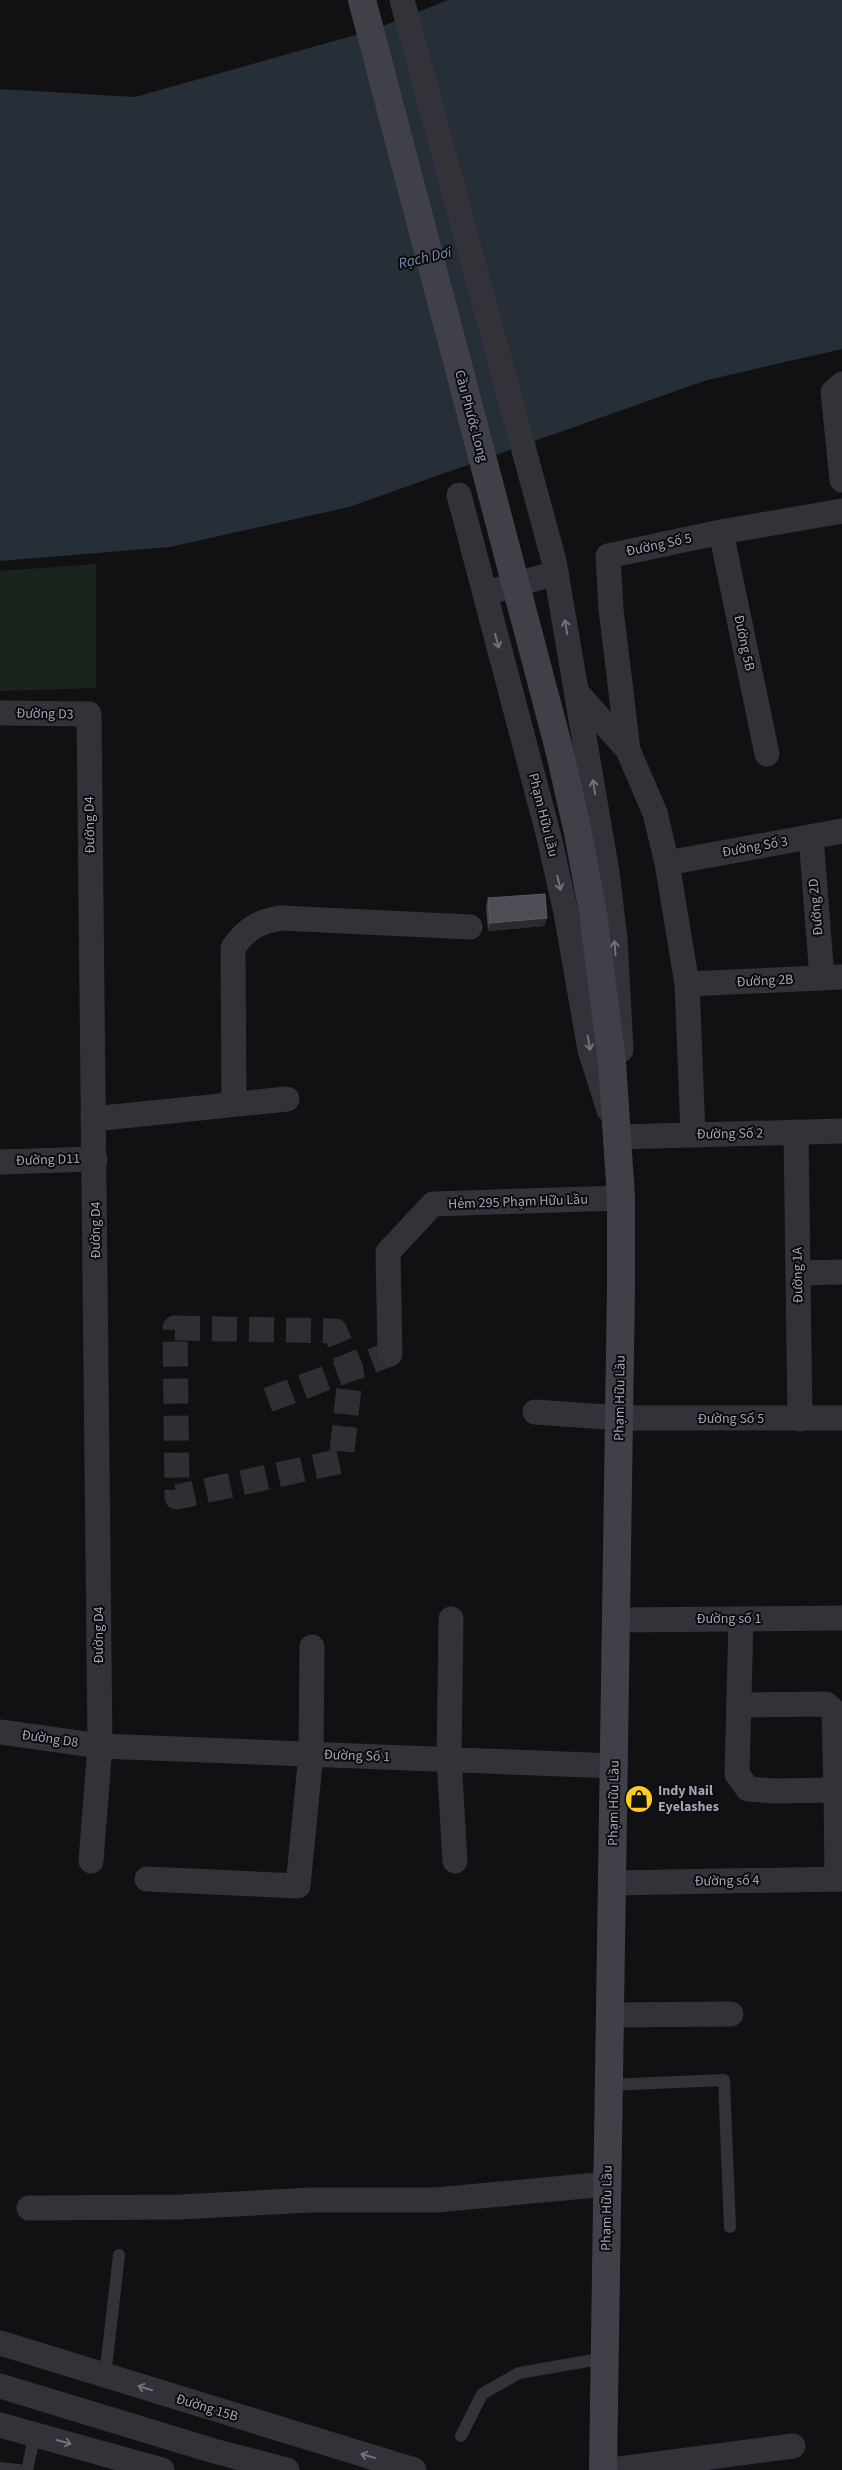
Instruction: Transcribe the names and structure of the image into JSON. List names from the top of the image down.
{
  "streets": {
    "main road": ["Cầu Phước Long", "Phạm Hữu Lầu"],
    "street": [
      "Đường Số 5",
      "Đường 5B",
      "Đường D3",
      "Đường D4",
      "Đường Số 3",
      "Đường 2D",
      "Đường 2B",
      "Đường Số 2",
      "Đường D11",
      "Hẻm 295 Phạm Hữu Lầu",
      "Đường 1A",
      "Đường số 1",
      "Đường D8",
      "Đường Số 1",
      "Đường số 4",
      "Đường 15B"
    ]
  },
  "crossings": [
    ["Cầu Phước Long", "Phạm Hữu Lầu"],
    ["Đường Số 5", "Đường 5B"],
    ["Đường Số 5", "Phạm Hữu Lầu"],
    ["Đường Số 5", "Đường 1A"],
    ["Đường D3", "Đường D4"],
    ["Phạm Hữu Lầu", "Đường Số 2"],
    ["Phạm Hữu Lầu", "Hẻm 295 Phạm Hữu Lầu"],
    ["Phạm Hữu Lầu", "Đường số 1"],
    ["Phạm Hữu Lầu", "Đường Số 1"],
    ["Phạm Hữu Lầu", "Đường số 4"],
    ["Đường D4", "Đường D11"],
    ["Đường D4", "Đường D8"],
    ["Đường D4", "Đường Số 1"],
    ["Đường Số 3", "Đường 2D"],
    ["Đường 2D", "Đường 2B"],
    ["Đường Số 2", "Đường 1A"],
    ["Đường D8", "Đường Số 1"]
  ],
  "water": ["Rạch Dơi"],
  "places": {
    "shop": ["Indy Nail Eyelashes"]
  }
}
